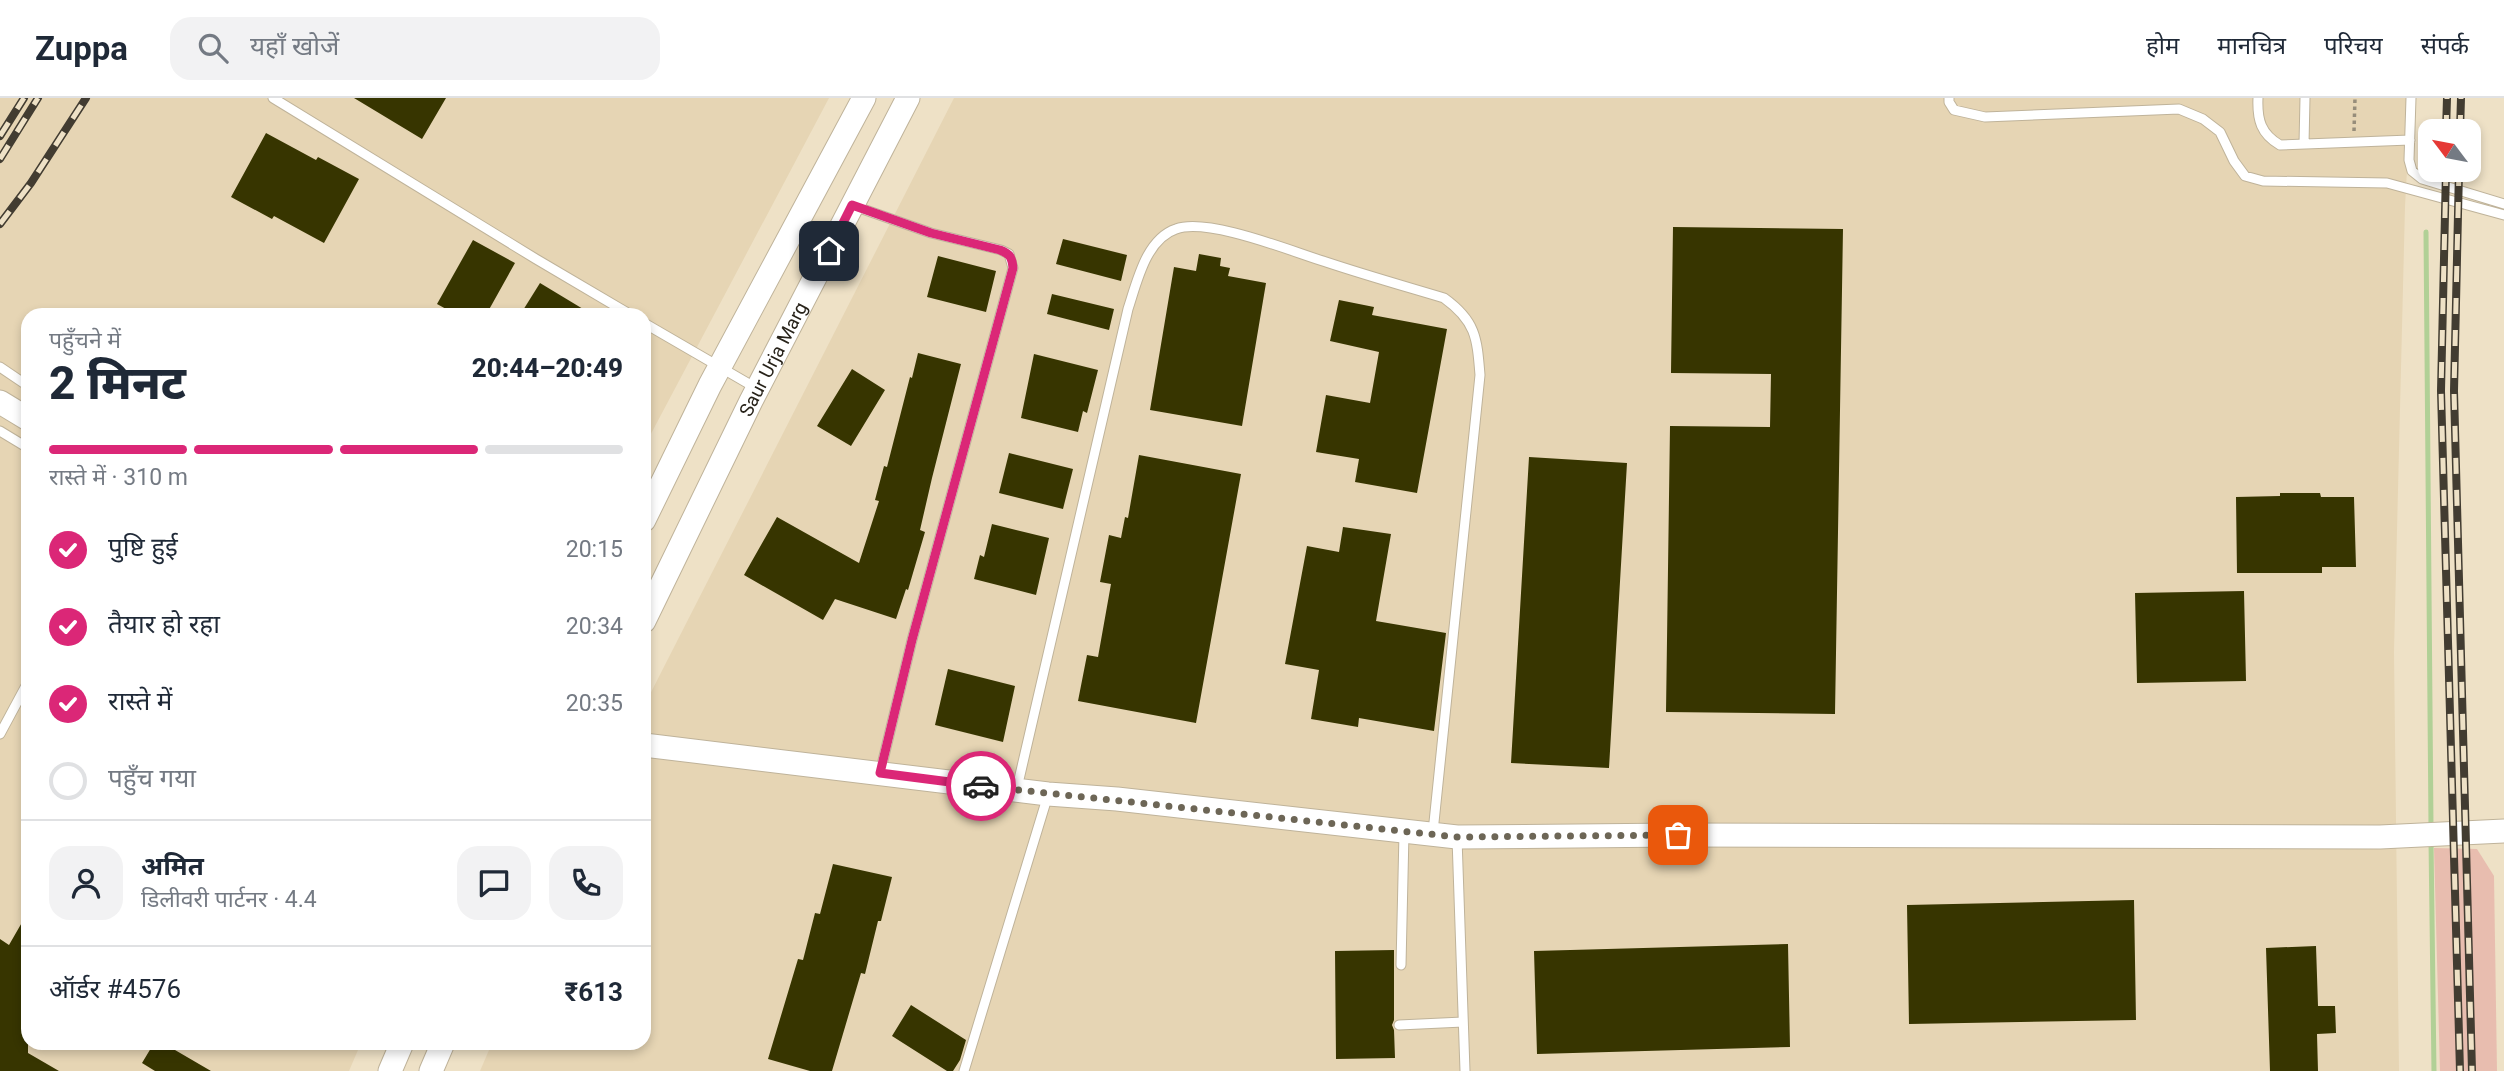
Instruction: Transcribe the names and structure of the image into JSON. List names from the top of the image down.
{
  "streets": {
    "street": ["Saur Urja Marg"]
  },
  "north": "top left",
  "page": {
    "header": "Zuppa",
    "search": "यहाँ खोजें",
    "nav": [
      "होम",
      "मानचित्र",
      "परिचय",
      "संपर्क"
    ],
    "heading": ["2 मिनट", "पहुँचने में", "20:44–20:49"],
    "panel": [
      "अमित",
      "डिलीवरी पार्टनर · 4.4",
      "ऑर्डर #4576",
      "₹613"
    ],
    "bar": "रास्ते में · 310 m",
    "list": [
      ["पुष्टि हुई", "20:15"],
      ["तैयार हो रहा", "20:34"],
      ["रास्ते में", "20:35"],
      "पहुँच गया"
    ]
  }
}
